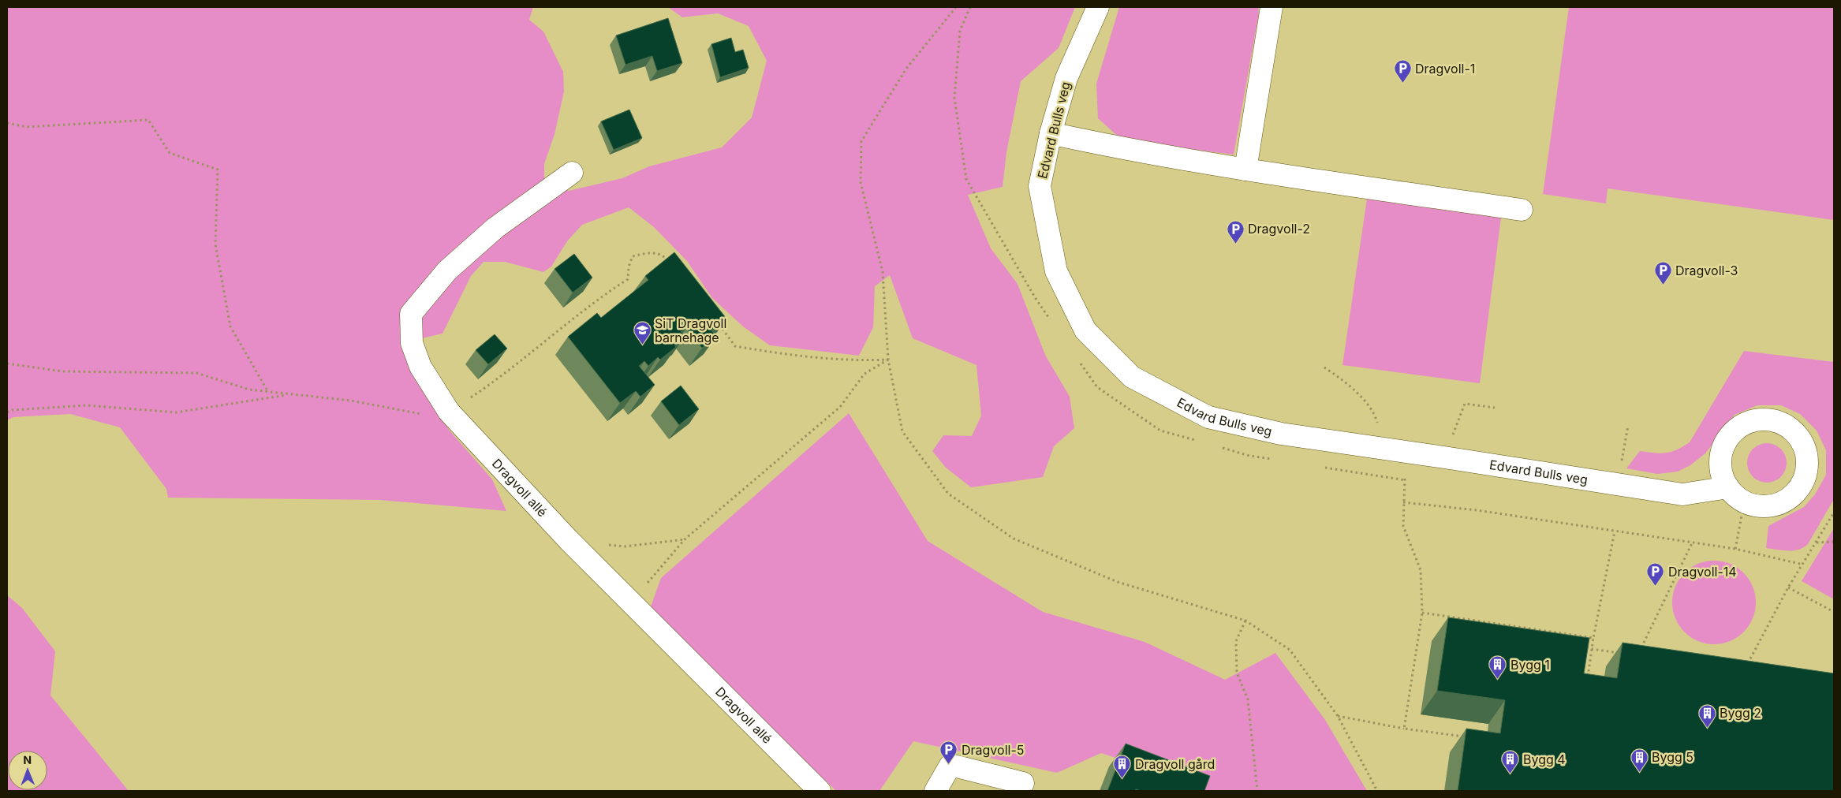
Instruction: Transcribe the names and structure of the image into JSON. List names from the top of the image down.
{
  "streets": {
    "street": ["Edvard Bulls veg", "Dragvoll allé"]
  },
  "places": {
    "parking": [
      "Dragvoll-1",
      "Dragvoll-2",
      "Dragvoll-3",
      "Dragvoll-14",
      "Dragvoll-5"
    ],
    "school or university": ["SiT Dragvoll barnehage"],
    "building": [
      "Bygg 1",
      "Bygg 2",
      "Bygg 5",
      "Bygg 4",
      "Dragvoll gård"
    ]
  },
  "north": "top"
}
